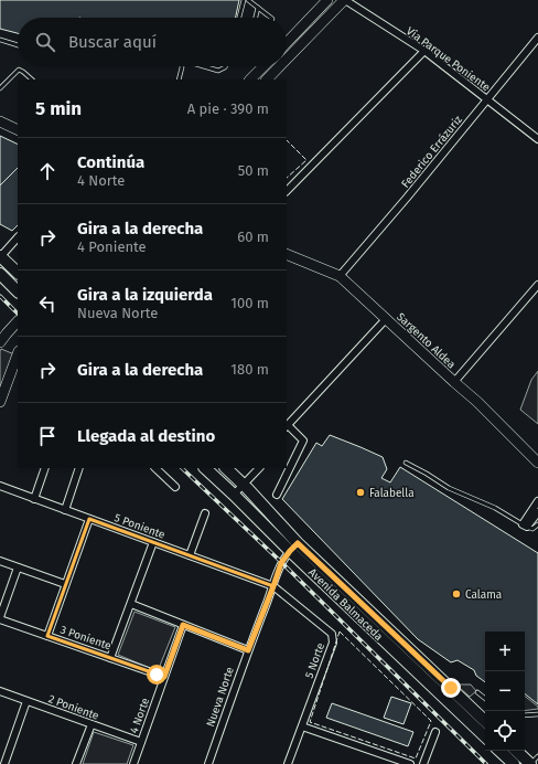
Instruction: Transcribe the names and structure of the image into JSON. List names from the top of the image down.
{
  "streets": {
    "main road": ["Avenida Balmaceda"],
    "street": [
      "Vía Parque Poniente",
      "Federico Errázuriz",
      "Sargento Aldea",
      "5 Poniente",
      "3 Poniente",
      "5 Norte",
      "Nueva Norte",
      "2 Poniente",
      "4 Norte"
    ]
  },
  "crossings": [
    ["Vía Parque Poniente", "Federico Errázuriz"],
    ["Federico Errázuriz", "Sargento Aldea"],
    ["5 Poniente", "5 Norte"],
    ["5 Poniente", "Nueva Norte"],
    ["Avenida Balmaceda", "Nueva Norte"],
    ["3 Poniente", "4 Norte"],
    ["5 Norte", "Nueva Norte"],
    ["2 Poniente", "4 Norte"]
  ],
  "places": ["Falabella", "Calama"],
  "page": {
    "search": "Buscar aquí",
    "heading": ["5 min", "A pie · 390 m"],
    "list": [
      ["Continúa", "4 Norte", "50 m"],
      ["Gira a la derecha", "4 Poniente", "60 m"],
      ["Gira a la izquierda", "Nueva Norte", "100 m"],
      ["Gira a la derecha", "180 m"],
      "Llegada al destino"
    ],
    "map_buttons": ["+", "−"]
  }
}
